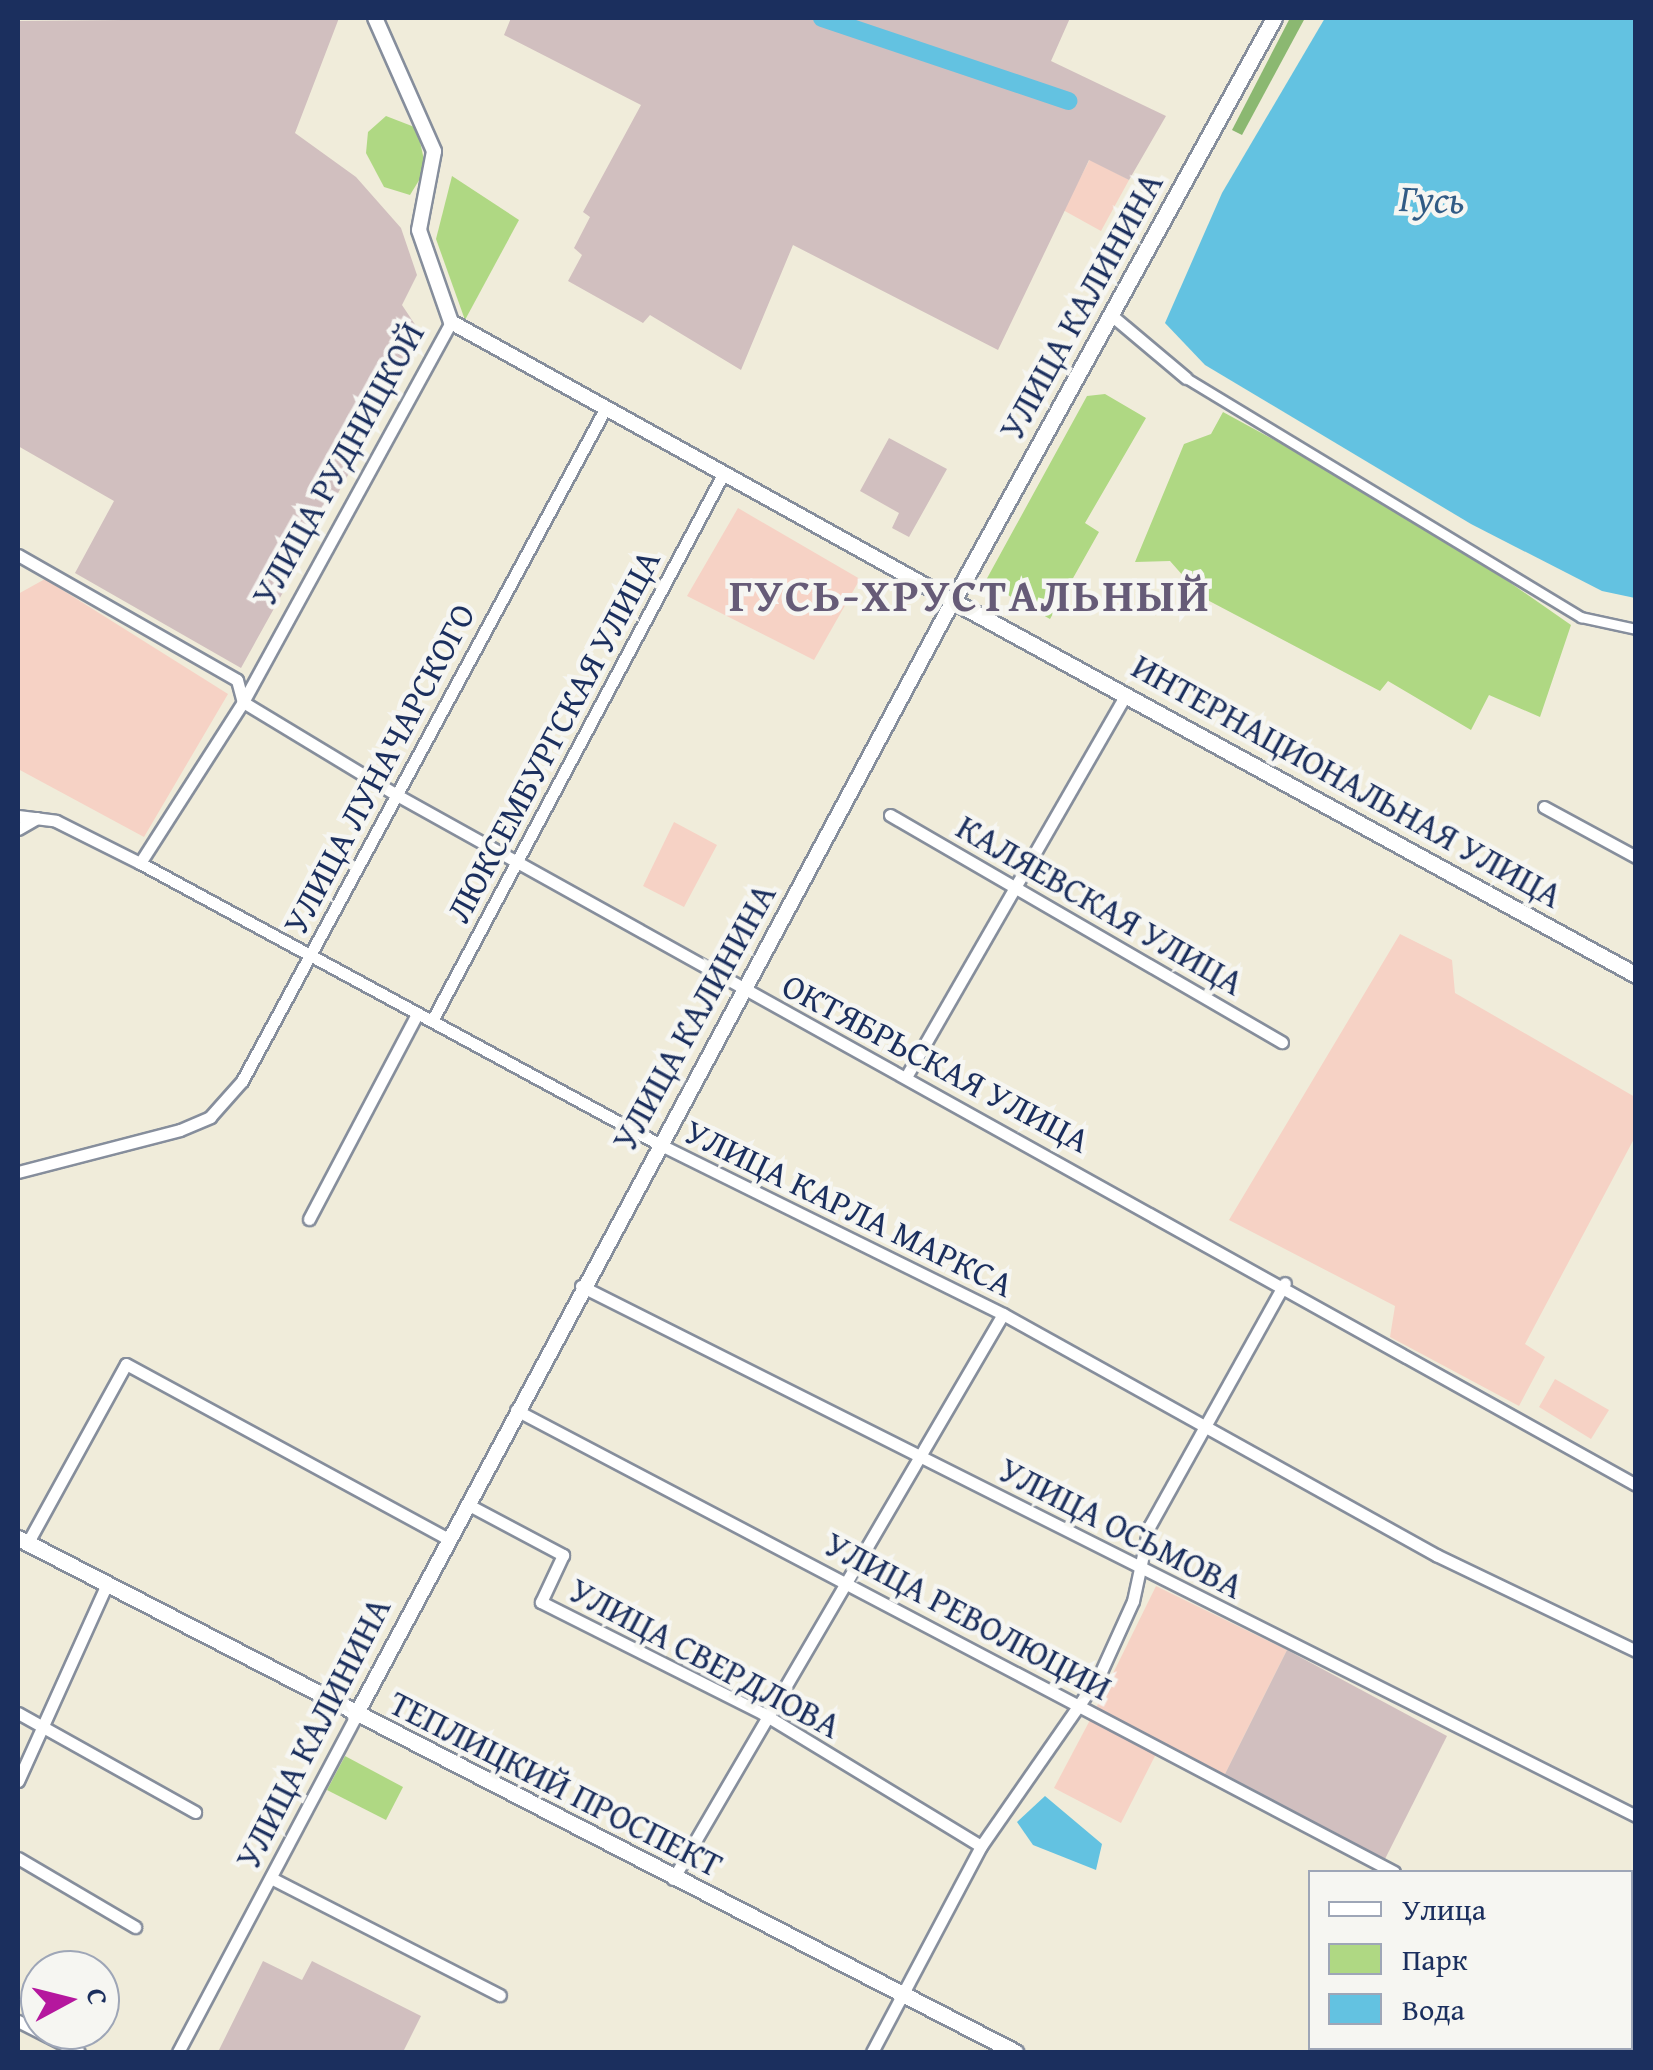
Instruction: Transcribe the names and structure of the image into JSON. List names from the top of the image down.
{
  "streets": {
    "main road": ["УЛИЦА КАЛИНИНА", "ИНТЕРНАЦИОНАЛЬНАЯ УЛИЦА", "ТЕПЛИЦКИЙ ПРОСПЕКТ"],
    "street": [
      "УЛИЦА РУДНИЦКОЙ",
      "ЛЮКСЕМБУРГСКАЯ УЛИЦА",
      "УЛИЦА ЛУНАЧАРСКОГО",
      "КАЛЯЕВСКАЯ УЛИЦА",
      "ОКТЯБРЬСКАЯ УЛИЦА",
      "УЛИЦА КАРЛА МАРКСА",
      "УЛИЦА ОСЬМОВА",
      "УЛИЦА РЕВОЛЮЦИИ",
      "УЛИЦА СВЕРДЛОВА"
    ]
  },
  "crossings": [
    ["УЛИЦА КАЛИНИНА", "ИНТЕРНАЦИОНАЛЬНАЯ УЛИЦА"],
    ["УЛИЦА КАЛИНИНА", "ОКТЯБРЬСКАЯ УЛИЦА"],
    ["УЛИЦА КАЛИНИНА", "УЛИЦА КАРЛА МАРКСА"],
    ["УЛИЦА КАЛИНИНА", "УЛИЦА ОСЬМОВА"],
    ["УЛИЦА КАЛИНИНА", "УЛИЦА РЕВОЛЮЦИИ"],
    ["УЛИЦА КАЛИНИНА", "УЛИЦА СВЕРДЛОВА"],
    ["УЛИЦА КАЛИНИНА", "ТЕПЛИЦКИЙ ПРОСПЕКТ"],
    ["УЛИЦА РУДНИЦКОЙ", "ИНТЕРНАЦИОНАЛЬНАЯ УЛИЦА"],
    ["УЛИЦА РУДНИЦКОЙ", "ОКТЯБРЬСКАЯ УЛИЦА"],
    ["УЛИЦА РУДНИЦКОЙ", "УЛИЦА КАРЛА МАРКСА"],
    ["ЛЮКСЕМБУРГСКАЯ УЛИЦА", "ИНТЕРНАЦИОНАЛЬНАЯ УЛИЦА"],
    ["ЛЮКСЕМБУРГСКАЯ УЛИЦА", "ОКТЯБРЬСКАЯ УЛИЦА"],
    ["ЛЮКСЕМБУРГСКАЯ УЛИЦА", "УЛИЦА КАРЛА МАРКСА"],
    ["УЛИЦА ЛУНАЧАРСКОГО", "ИНТЕРНАЦИОНАЛЬНАЯ УЛИЦА"],
    ["УЛИЦА ЛУНАЧАРСКОГО", "ОКТЯБРЬСКАЯ УЛИЦА"],
    ["УЛИЦА ЛУНАЧАРСКОГО", "УЛИЦА КАРЛА МАРКСА"]
  ],
  "districts": ["ГУСЬ-ХРУСТАЛЬНЫЙ"],
  "water": ["Гусь"],
  "legend": ["Улица", "Парк", "Вода"],
  "north": "right"
}
